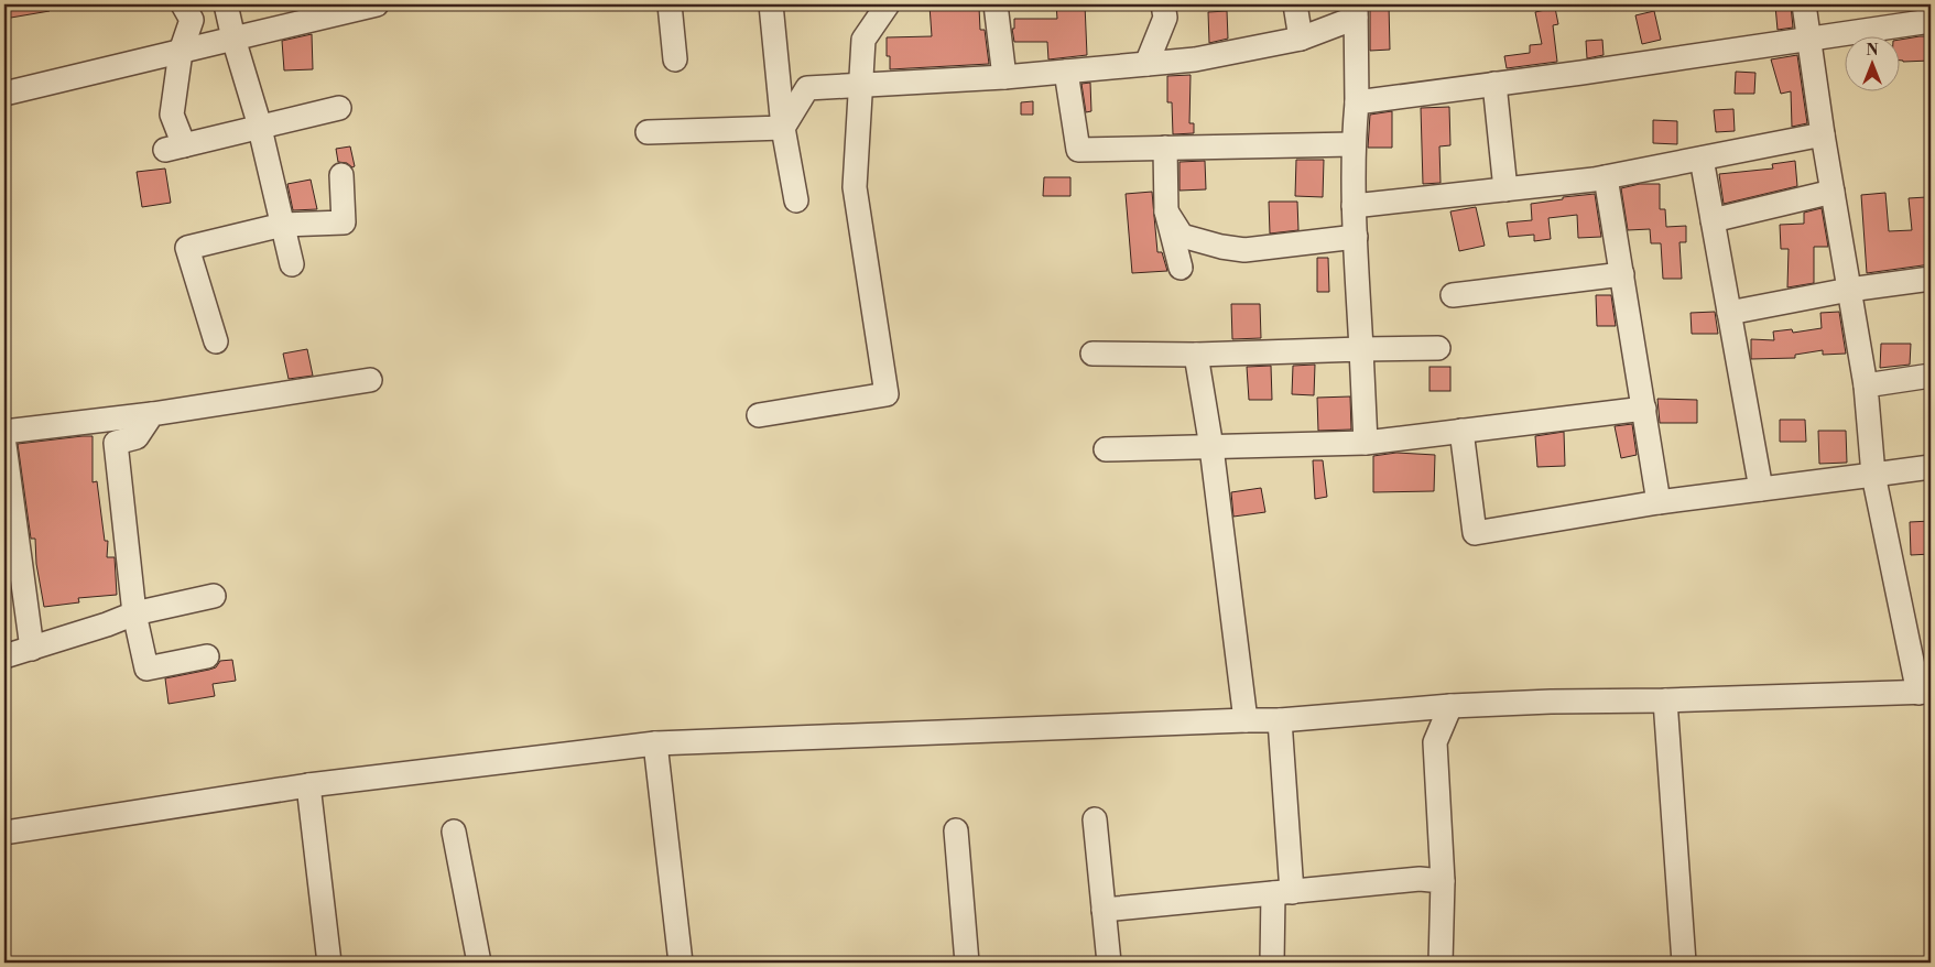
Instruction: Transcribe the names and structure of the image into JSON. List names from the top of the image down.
{
  "north": "top"
}
